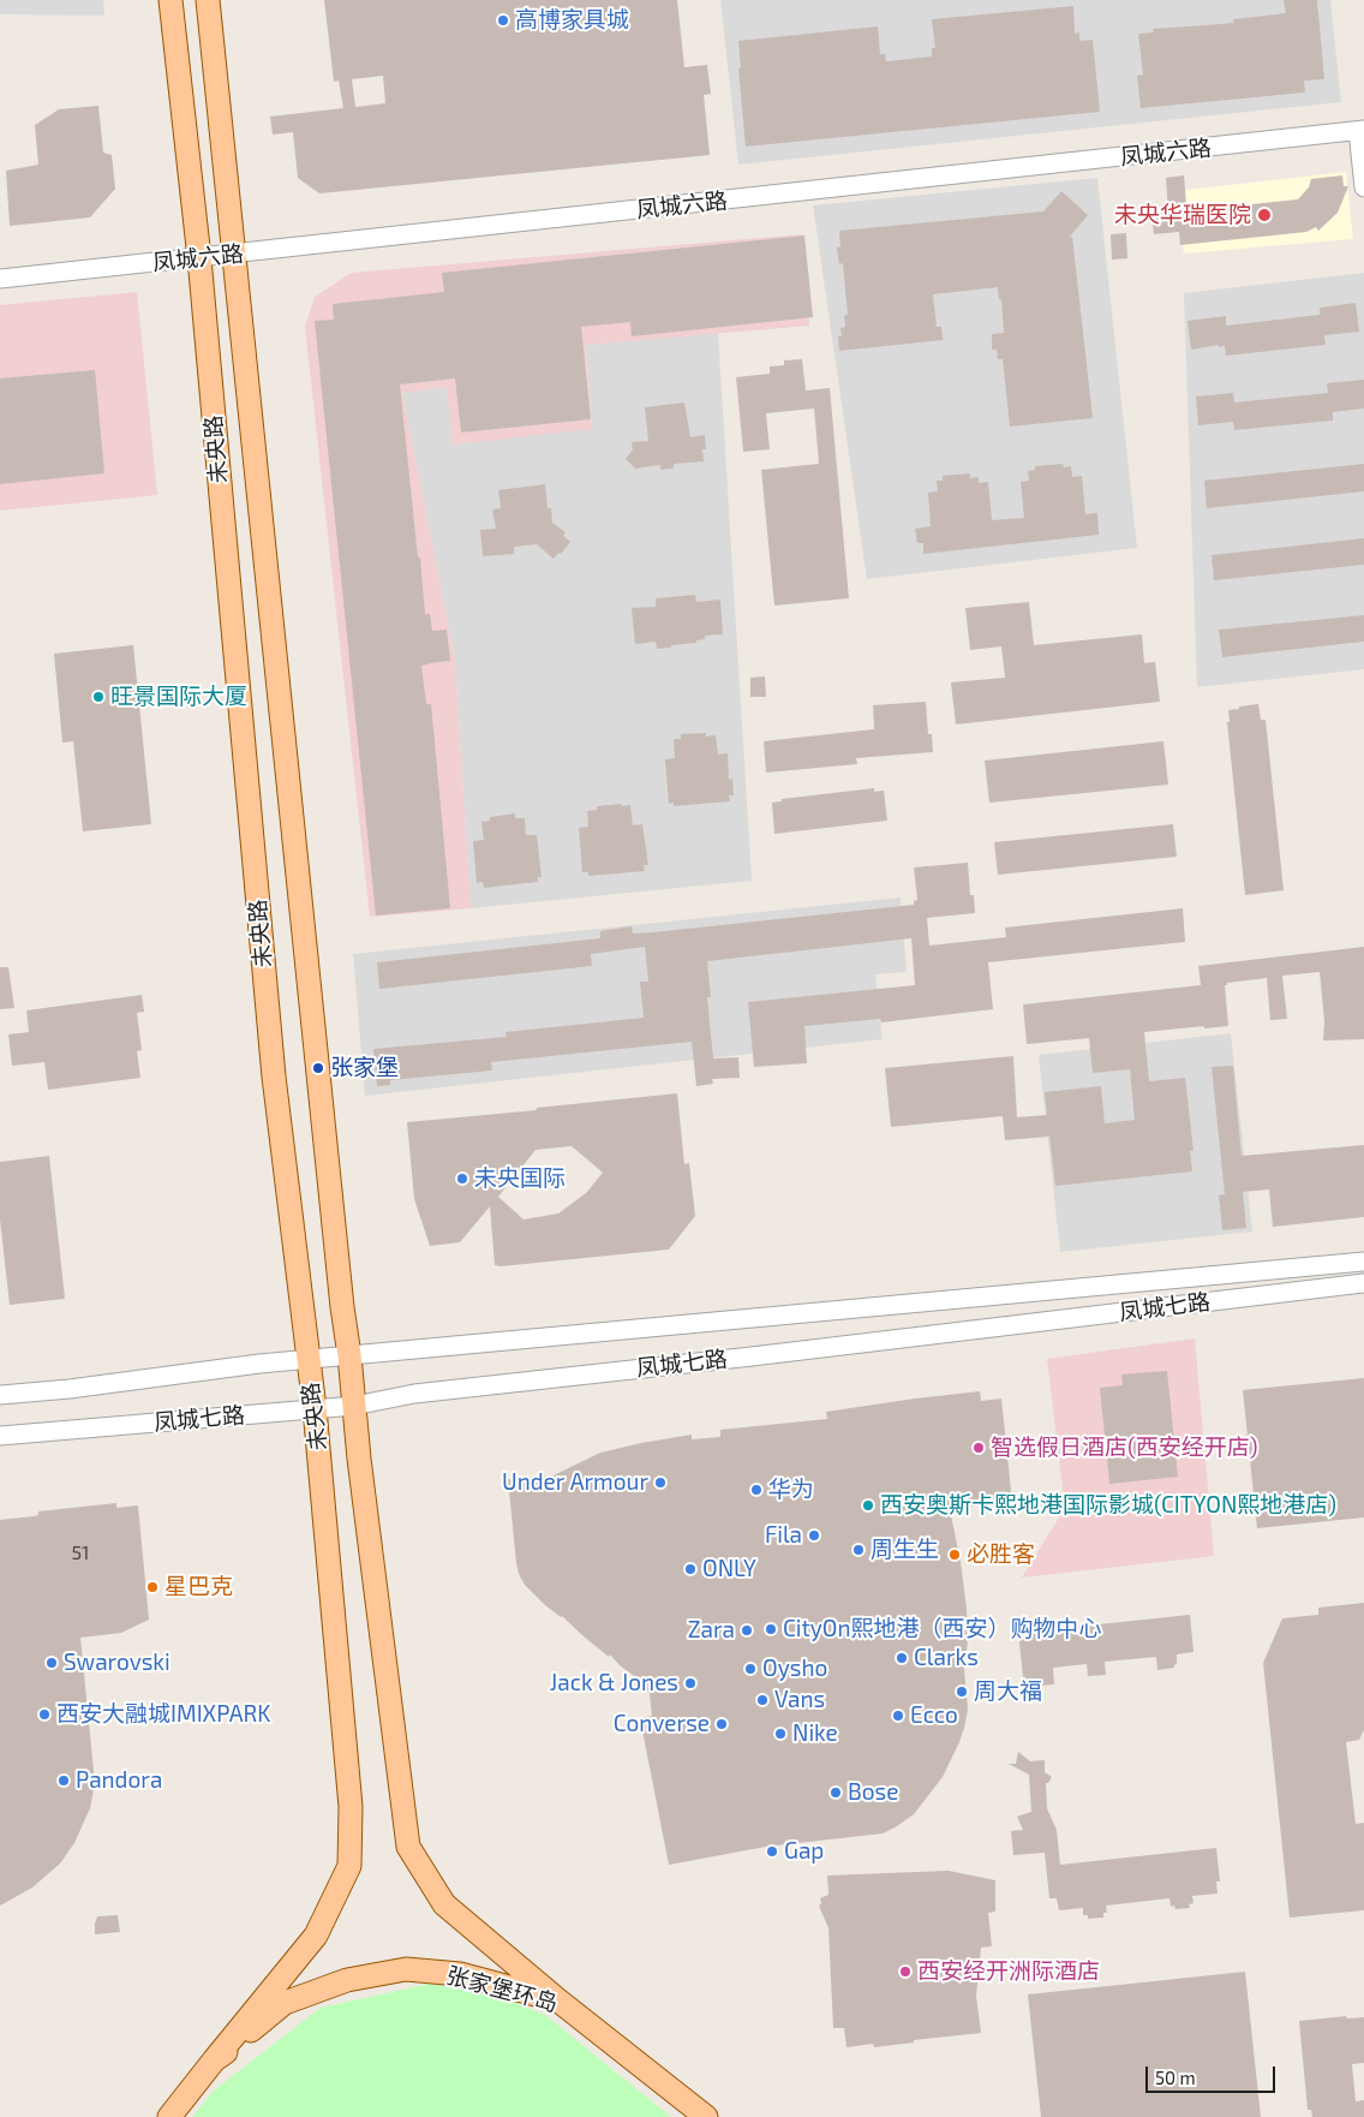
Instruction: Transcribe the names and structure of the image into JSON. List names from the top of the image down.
{
  "streets": {
    "main road": ["未央路", "张家堡环岛"],
    "street": ["凤城六路", "凤城七路"]
  },
  "crossings": [
    ["凤城六路", "未央路"],
    ["未央路", "凤城七路"],
    ["未央路", "张家堡环岛"]
  ],
  "places": [
    "高博家具城",
    "未央华瑞医院",
    "旺景国际大厦",
    "张家堡",
    "未央国际",
    "智选假日酒店(西安经开店)",
    "Under Armour",
    "华为",
    "西安奥斯卡熙地港国际影城(CITYON熙地港店)",
    "Fila",
    "周生生",
    "必胜客",
    "ONLY",
    "星巴克",
    "CityOn熙地港（西安）购物中心",
    "Zara",
    "Clarks",
    "Swarovski",
    "Oysho",
    "Jack & Jones",
    "周大福",
    "Vans",
    "西安大融城IMIXPARK",
    "Ecco",
    "Converse",
    "Nike",
    "Pandora",
    "Bose",
    "Gap",
    "西安经开洲际酒店"
  ],
  "house_numbers": ["51"],
  "scale_bar": "50 m"
}
